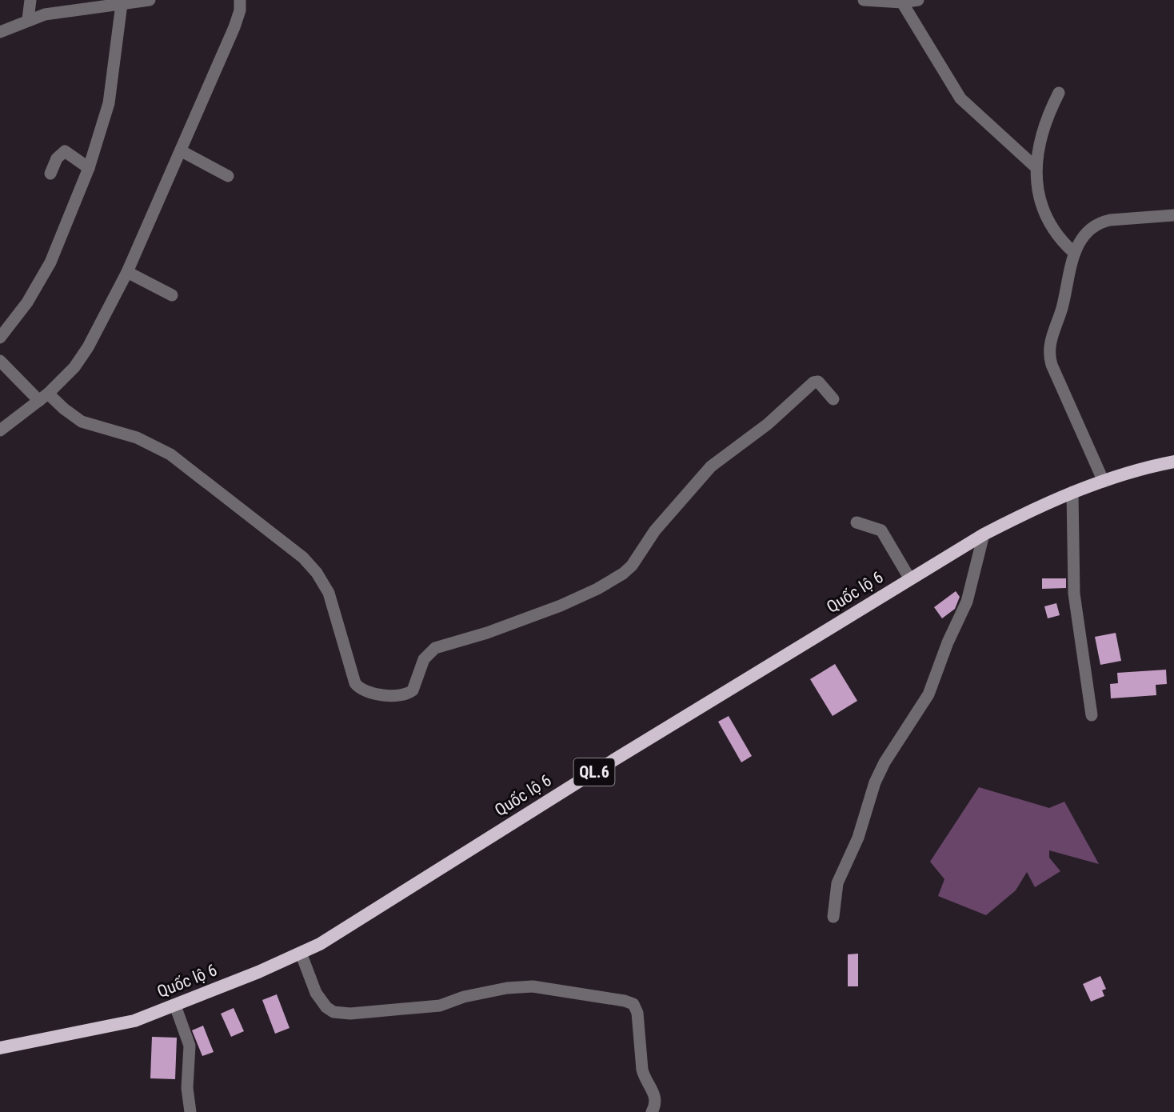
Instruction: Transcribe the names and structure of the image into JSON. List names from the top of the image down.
{
  "streets": {
    "highway": ["Quốc lộ 6", "QL.6"]
  }
}
